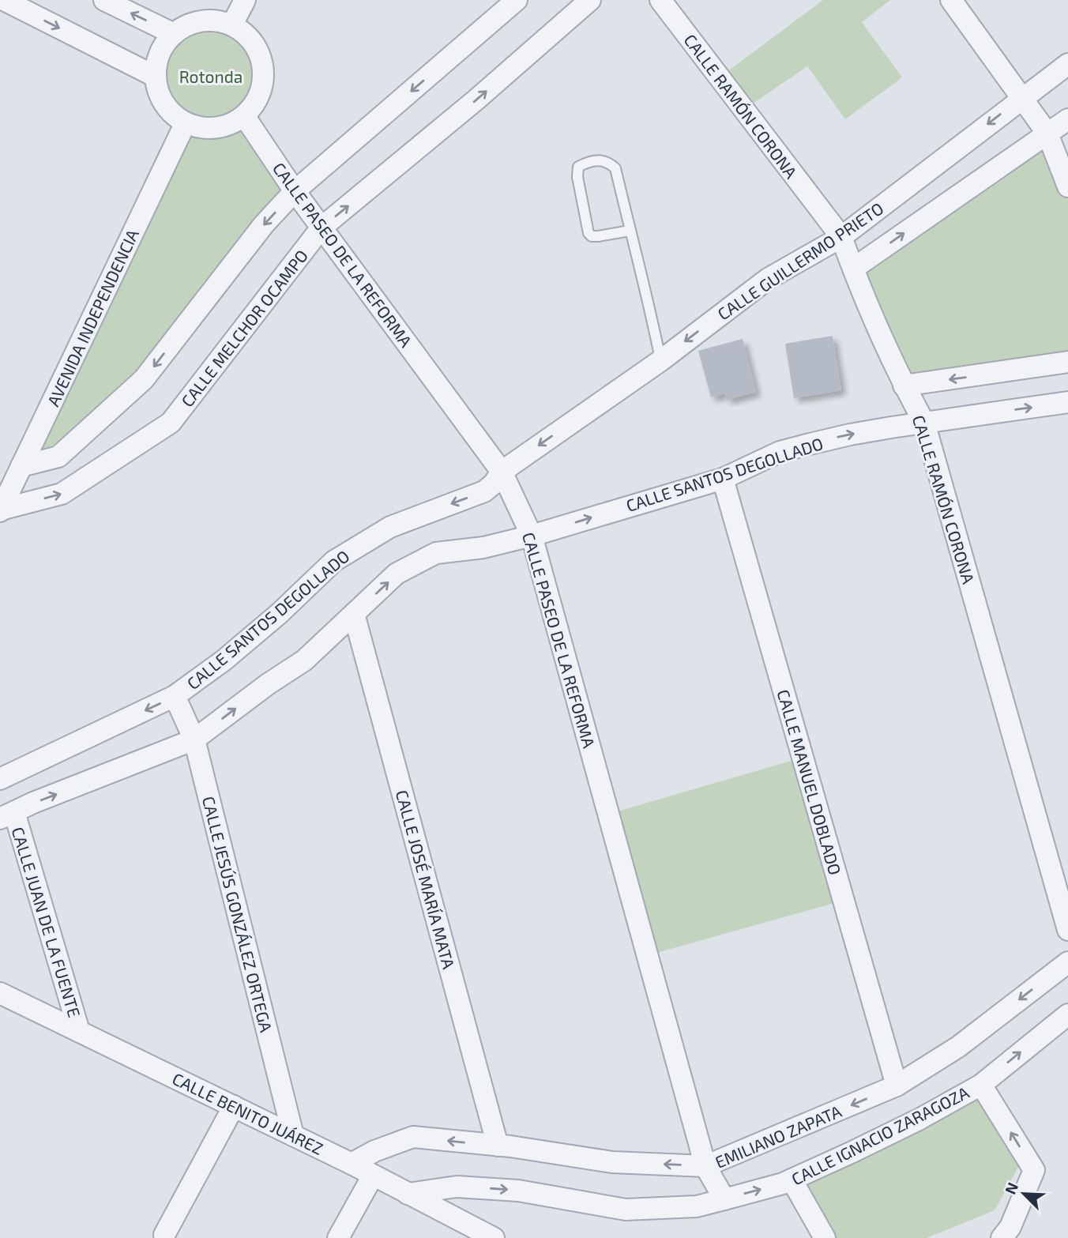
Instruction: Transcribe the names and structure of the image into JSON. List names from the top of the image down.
{
  "streets": {
    "street": [
      "CALLE RAMÓN CORONA",
      "CALLE PASEO DE LA REFORMA",
      "CALLE GUILLERMO PRIETO",
      "AVENIDA INDEPENDENCIA",
      "CALLE MELCHOR OCAMPO",
      "CALLE SANTOS DEGOLLADO",
      "CALLE MANUEL DOBLADO",
      "CALLE JOSÉ MARÍA MATA",
      "CALLE JESÚS GONZÁLEZ ORTEGA",
      "CALLE JUAN DE LA FUENTE",
      "CALLE BENITO JUÁREZ",
      "CALLE IGNACIO ZARAGOZA",
      "EMILIANO ZAPATA"
    ]
  },
  "crossings": [
    ["CALLE RAMÓN CORONA", "CALLE GUILLERMO PRIETO"],
    ["CALLE RAMÓN CORONA", "CALLE SANTOS DEGOLLADO"],
    ["CALLE PASEO DE LA REFORMA", "CALLE GUILLERMO PRIETO"],
    ["CALLE PASEO DE LA REFORMA", "AVENIDA INDEPENDENCIA"],
    ["CALLE PASEO DE LA REFORMA", "CALLE MELCHOR OCAMPO"],
    ["CALLE PASEO DE LA REFORMA", "CALLE SANTOS DEGOLLADO"],
    ["CALLE PASEO DE LA REFORMA", "CALLE IGNACIO ZARAGOZA"],
    ["CALLE PASEO DE LA REFORMA", "EMILIANO ZAPATA"],
    ["CALLE GUILLERMO PRIETO", "CALLE SANTOS DEGOLLADO"],
    ["AVENIDA INDEPENDENCIA", "CALLE MELCHOR OCAMPO"],
    ["CALLE SANTOS DEGOLLADO", "CALLE MANUEL DOBLADO"],
    ["CALLE SANTOS DEGOLLADO", "CALLE JOSÉ MARÍA MATA"],
    ["CALLE SANTOS DEGOLLADO", "CALLE JESÚS GONZÁLEZ ORTEGA"],
    ["CALLE SANTOS DEGOLLADO", "CALLE JUAN DE LA FUENTE"],
    ["CALLE MANUEL DOBLADO", "EMILIANO ZAPATA"],
    ["CALLE JOSÉ MARÍA MATA", "EMILIANO ZAPATA"],
    ["CALLE JESÚS GONZÁLEZ ORTEGA", "CALLE BENITO JUÁREZ"],
    ["CALLE JUAN DE LA FUENTE", "CALLE BENITO JUÁREZ"],
    ["CALLE BENITO JUÁREZ", "CALLE IGNACIO ZARAGOZA"],
    ["CALLE BENITO JUÁREZ", "EMILIANO ZAPATA"]
  ],
  "one_way": ["CALLE IGNACIO ZARAGOZA", "EMILIANO ZAPATA"],
  "parks": ["Rotonda"],
  "north": "top left"
}
